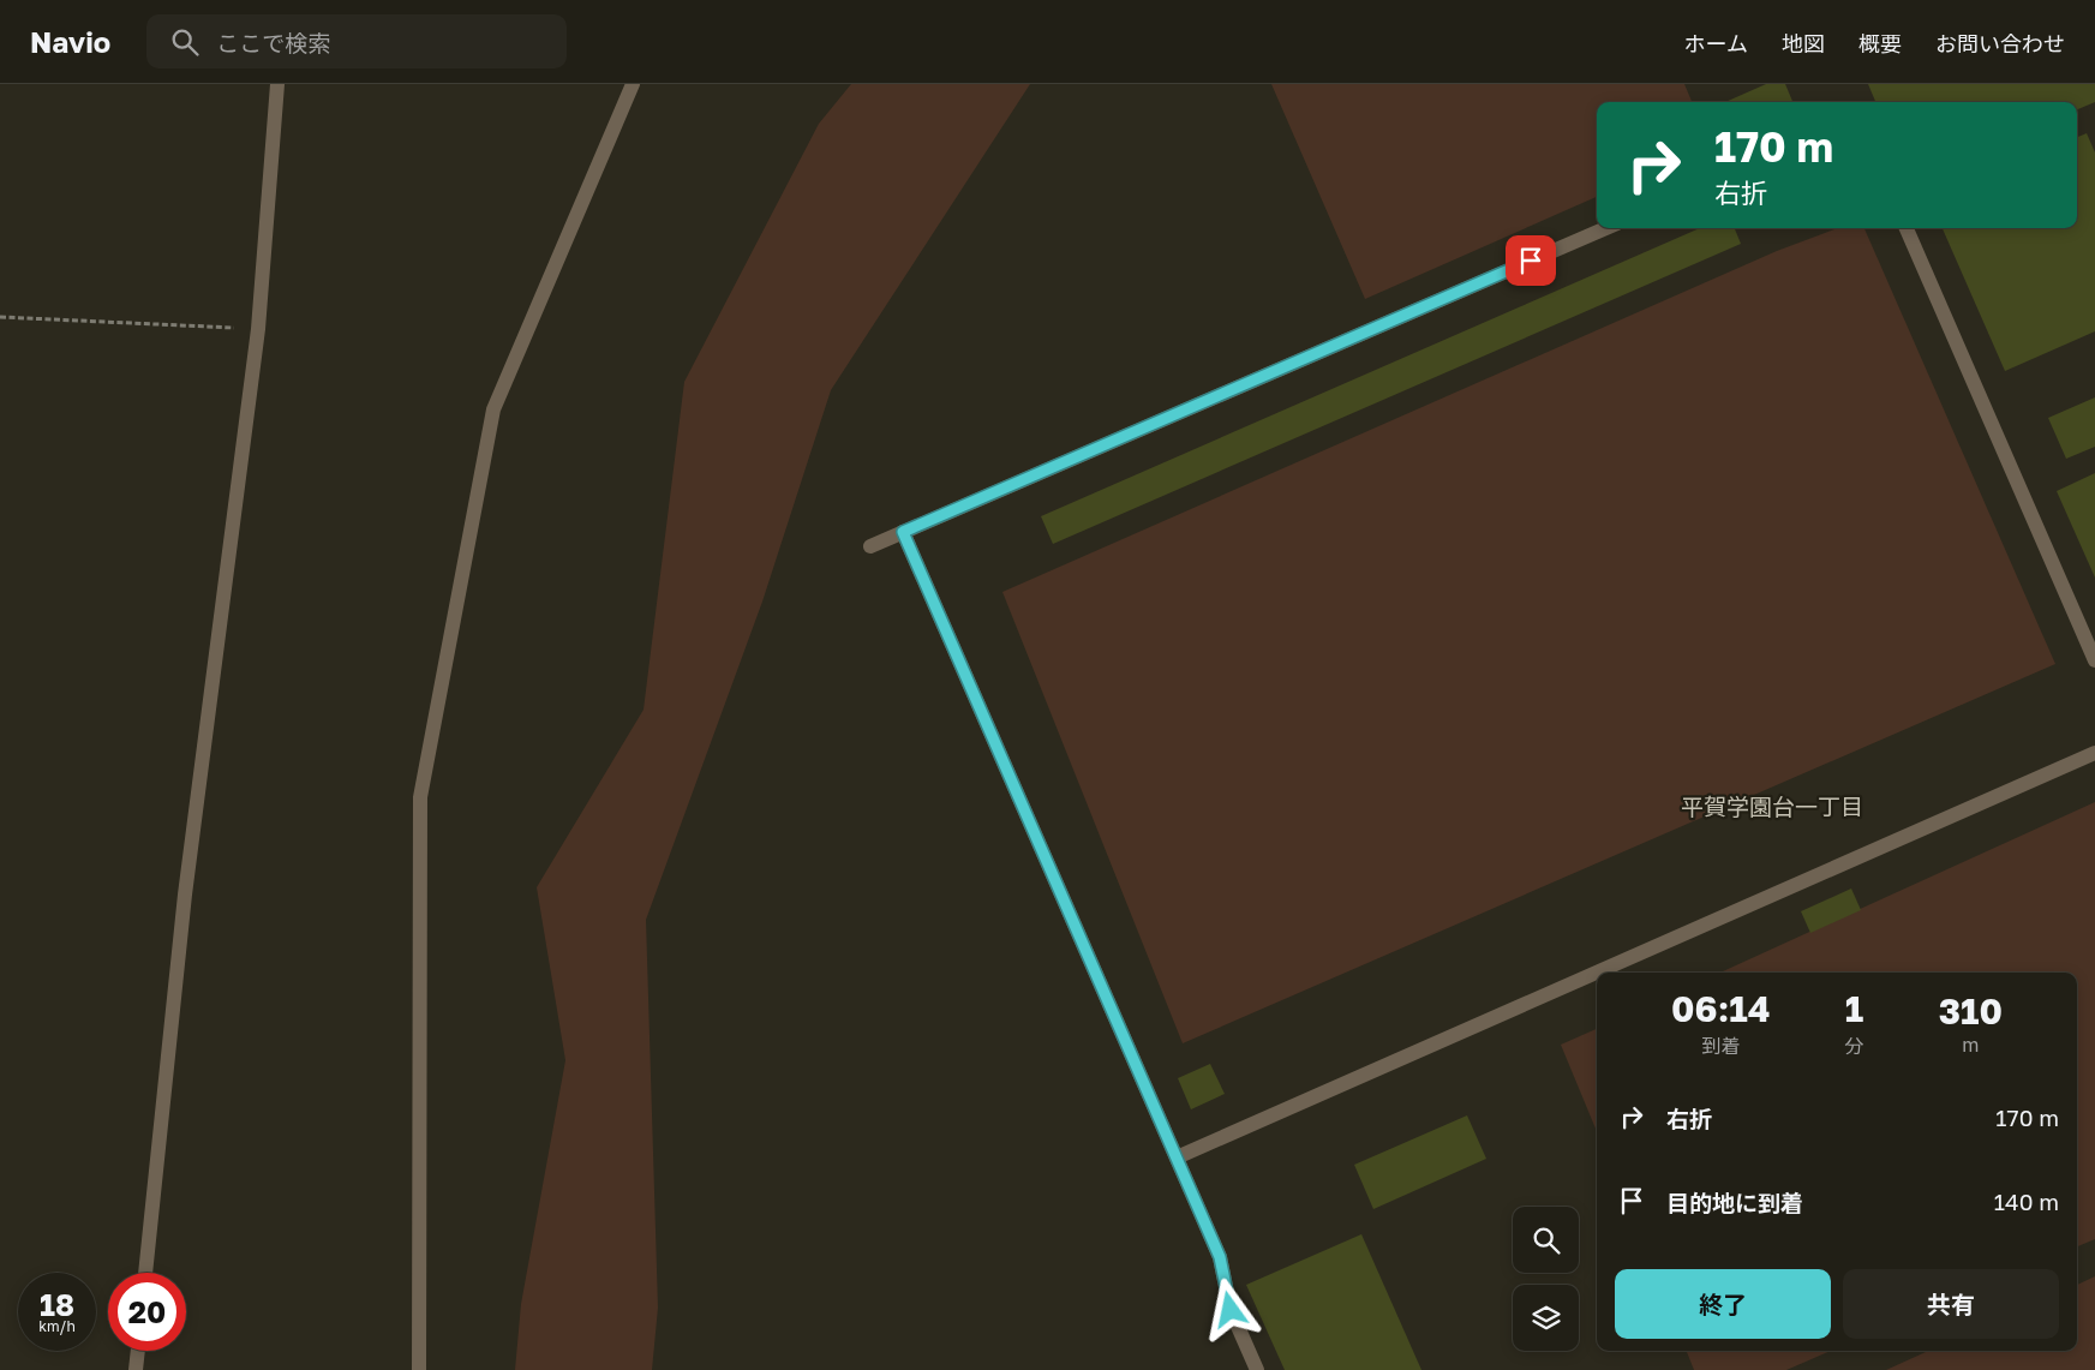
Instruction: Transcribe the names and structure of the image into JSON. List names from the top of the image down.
{
  "districts": ["平賀学園台一丁目"],
  "page": {
    "header": "Navio",
    "search": "ここで検索",
    "nav": [
      "ホーム",
      "地図",
      "概要",
      "お問い合わせ"
    ],
    "turn": ["170 m", "右折"],
    "eta": [
      "06:14",
      "到着",
      "1",
      "分",
      "310",
      "m"
    ],
    "list": [
      {
        "name": "右折",
        "value": "170 m"
      },
      {
        "name": "目的地に到着",
        "value": "140 m"
      }
    ],
    "buttons": ["終了", "共有"],
    "speed": "18 km/h",
    "limit": "20"
  }
}
